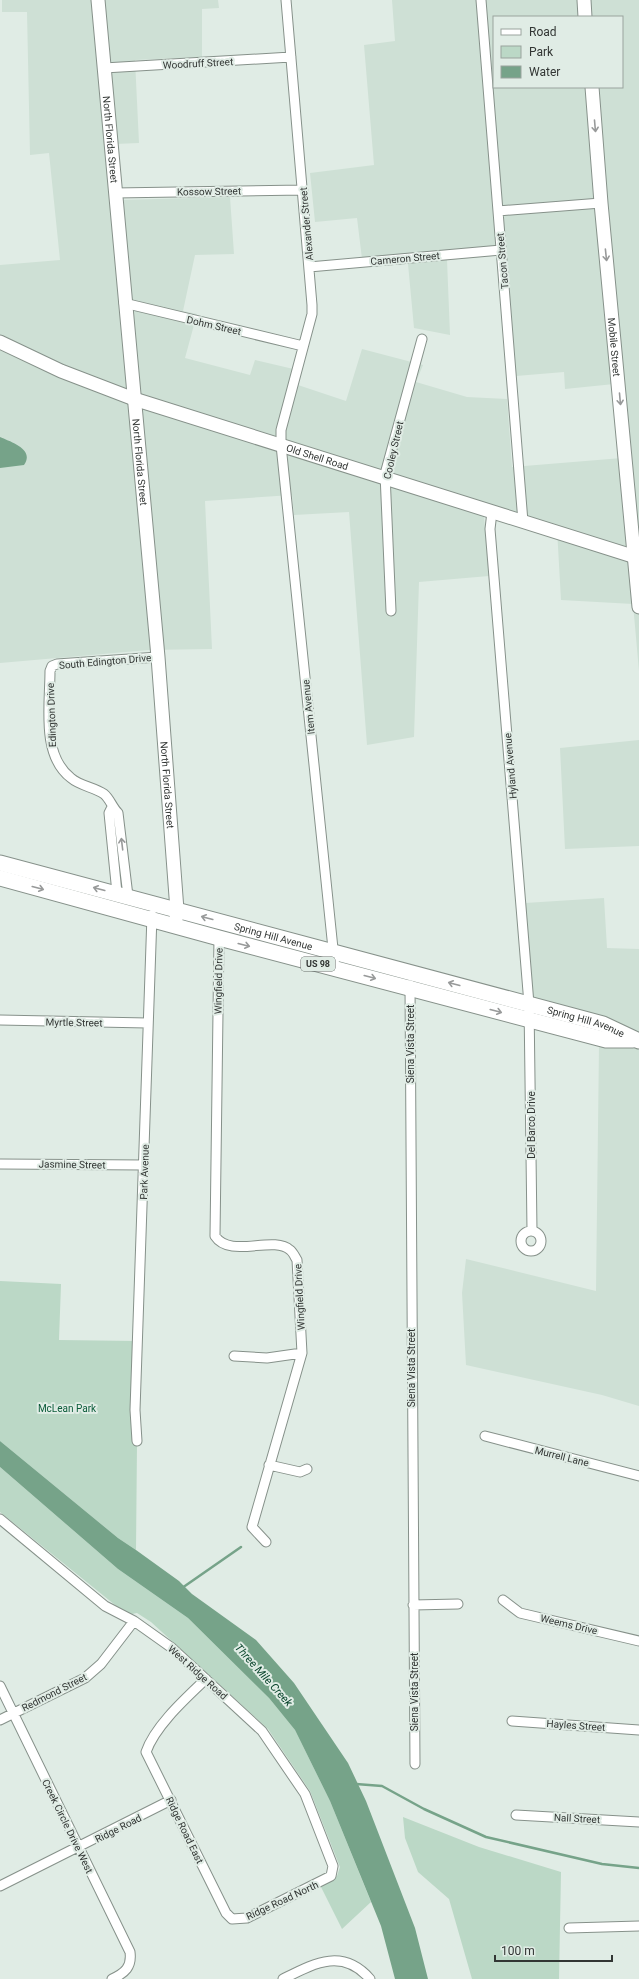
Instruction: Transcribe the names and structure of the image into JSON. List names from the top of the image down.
{
  "streets": {
    "main road": ["Spring Hill Avenue", "US 98"],
    "street": [
      "Woodruff Street",
      "North Florida Street",
      "Kossow Street",
      "Alexander Street",
      "Cameron Street",
      "Tacon Street",
      "Dohm Street",
      "Mobile Street",
      "Cooley Street",
      "Old Shell Road",
      "South Edington Drive",
      "Item Avenue",
      "Edington Drive",
      "Hyland Avenue",
      "Wingfield Drive",
      "Myrtle Street",
      "Siena Vista Street",
      "Del Barco Drive",
      "Jasmine Street",
      "Park Avenue",
      "Murrell Lane",
      "Weems Drive",
      "West Ridge Road",
      "Redmond Street",
      "Hayles Street",
      "Nall Street",
      "Creek Circle Drive West",
      "Ridge Road",
      "Ridge Road East",
      "Ridge Road North"
    ]
  },
  "crossings": [
    ["Woodruff Street", "North Florida Street"],
    ["Woodruff Street", "Alexander Street"],
    ["North Florida Street", "Kossow Street"],
    ["North Florida Street", "Dohm Street"],
    ["North Florida Street", "Old Shell Road"],
    ["North Florida Street", "South Edington Drive"],
    ["North Florida Street", "Spring Hill Avenue"],
    ["Kossow Street", "Alexander Street"],
    ["Alexander Street", "Cameron Street"],
    ["Alexander Street", "Dohm Street"],
    ["Alexander Street", "Old Shell Road"],
    ["Alexander Street", "Item Avenue"],
    ["Cameron Street", "Tacon Street"],
    ["Tacon Street", "Old Shell Road"],
    ["Mobile Street", "Old Shell Road"],
    ["Cooley Street", "Old Shell Road"],
    ["Old Shell Road", "Item Avenue"],
    ["Old Shell Road", "Hyland Avenue"],
    ["South Edington Drive", "Edington Drive"],
    ["Item Avenue", "Spring Hill Avenue"],
    ["Edington Drive", "Spring Hill Avenue"],
    ["Hyland Avenue", "Spring Hill Avenue"],
    ["Hyland Avenue", "Del Barco Drive"],
    ["Spring Hill Avenue", "Wingfield Drive"],
    ["Spring Hill Avenue", "Siena Vista Street"],
    ["Spring Hill Avenue", "Del Barco Drive"],
    ["Spring Hill Avenue", "Park Avenue"],
    ["Myrtle Street", "Park Avenue"],
    ["Jasmine Street", "Park Avenue"],
    ["West Ridge Road", "Redmond Street"],
    ["West Ridge Road", "Ridge Road East"],
    ["West Ridge Road", "Ridge Road North"],
    ["Redmond Street", "Creek Circle Drive West"],
    ["Creek Circle Drive West", "Ridge Road"],
    ["Ridge Road", "Ridge Road East"],
    ["Ridge Road East", "Ridge Road North"]
  ],
  "one_way": ["Mobile Street"],
  "water": ["Three Mile Creek"],
  "parks": ["McLean Park"],
  "legend": ["Road", "Park", "Water"],
  "scale_bar": "100 m"
}
